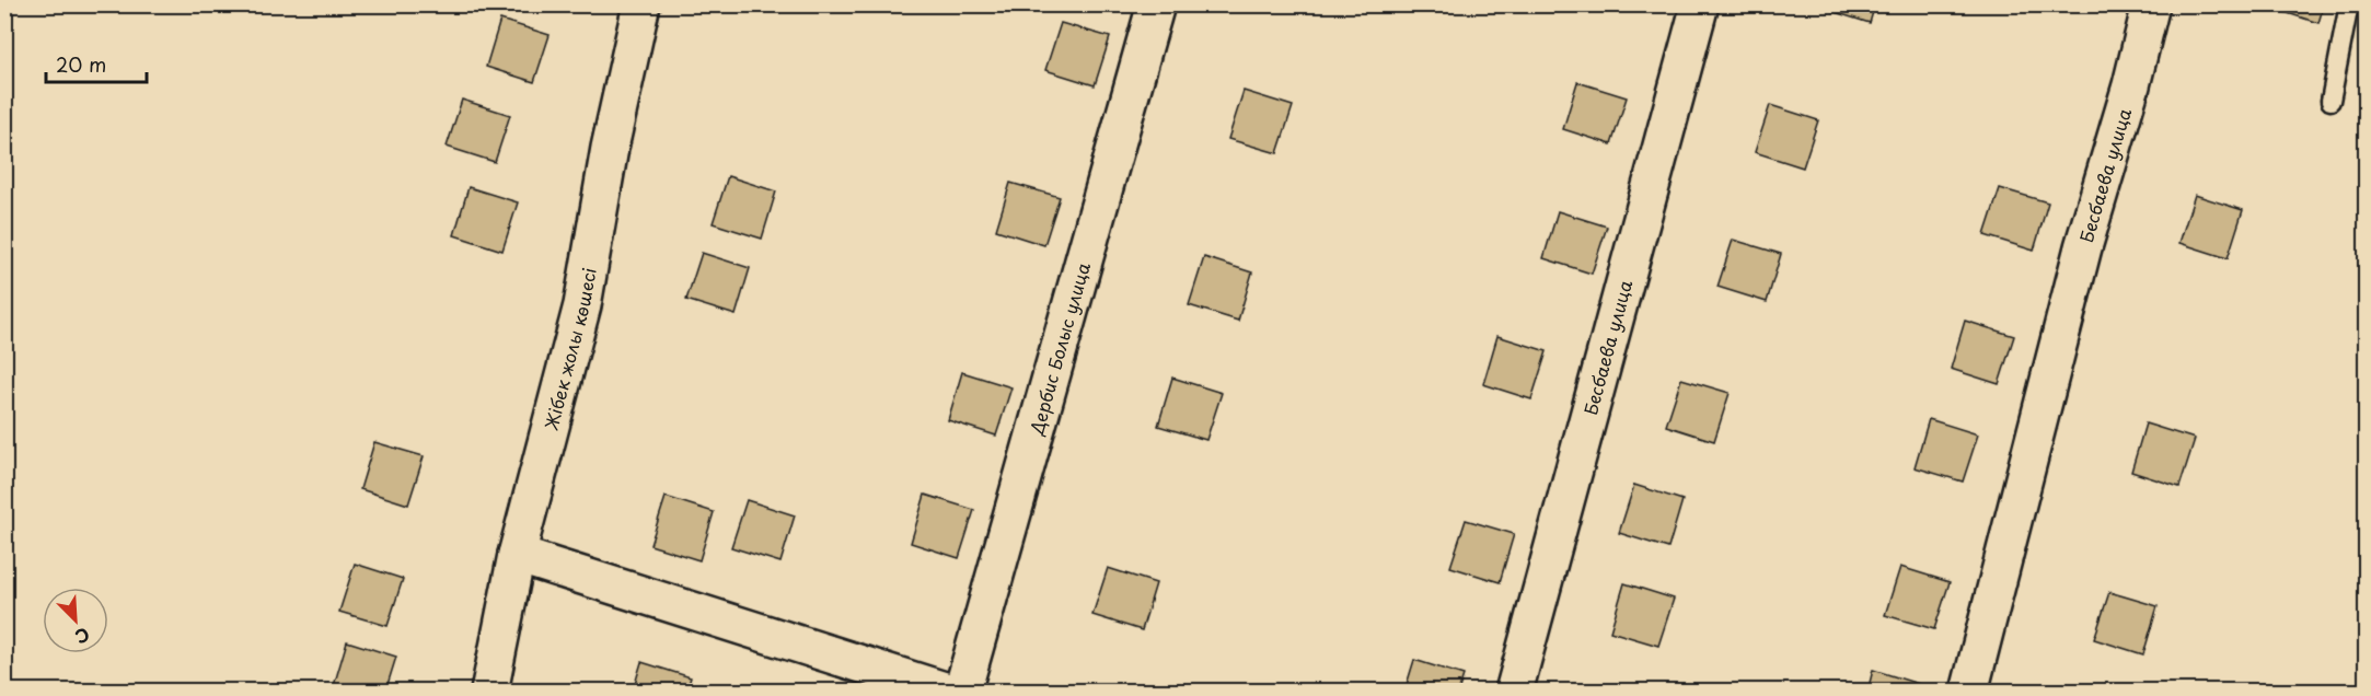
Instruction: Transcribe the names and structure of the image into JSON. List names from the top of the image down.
{
  "streets": {
    "street": ["Бесбаева улица", "Дербис Болыс улица", "Жібек жолы көшесі"]
  },
  "scale_bar": "20 m",
  "north": "bottom right"
}
